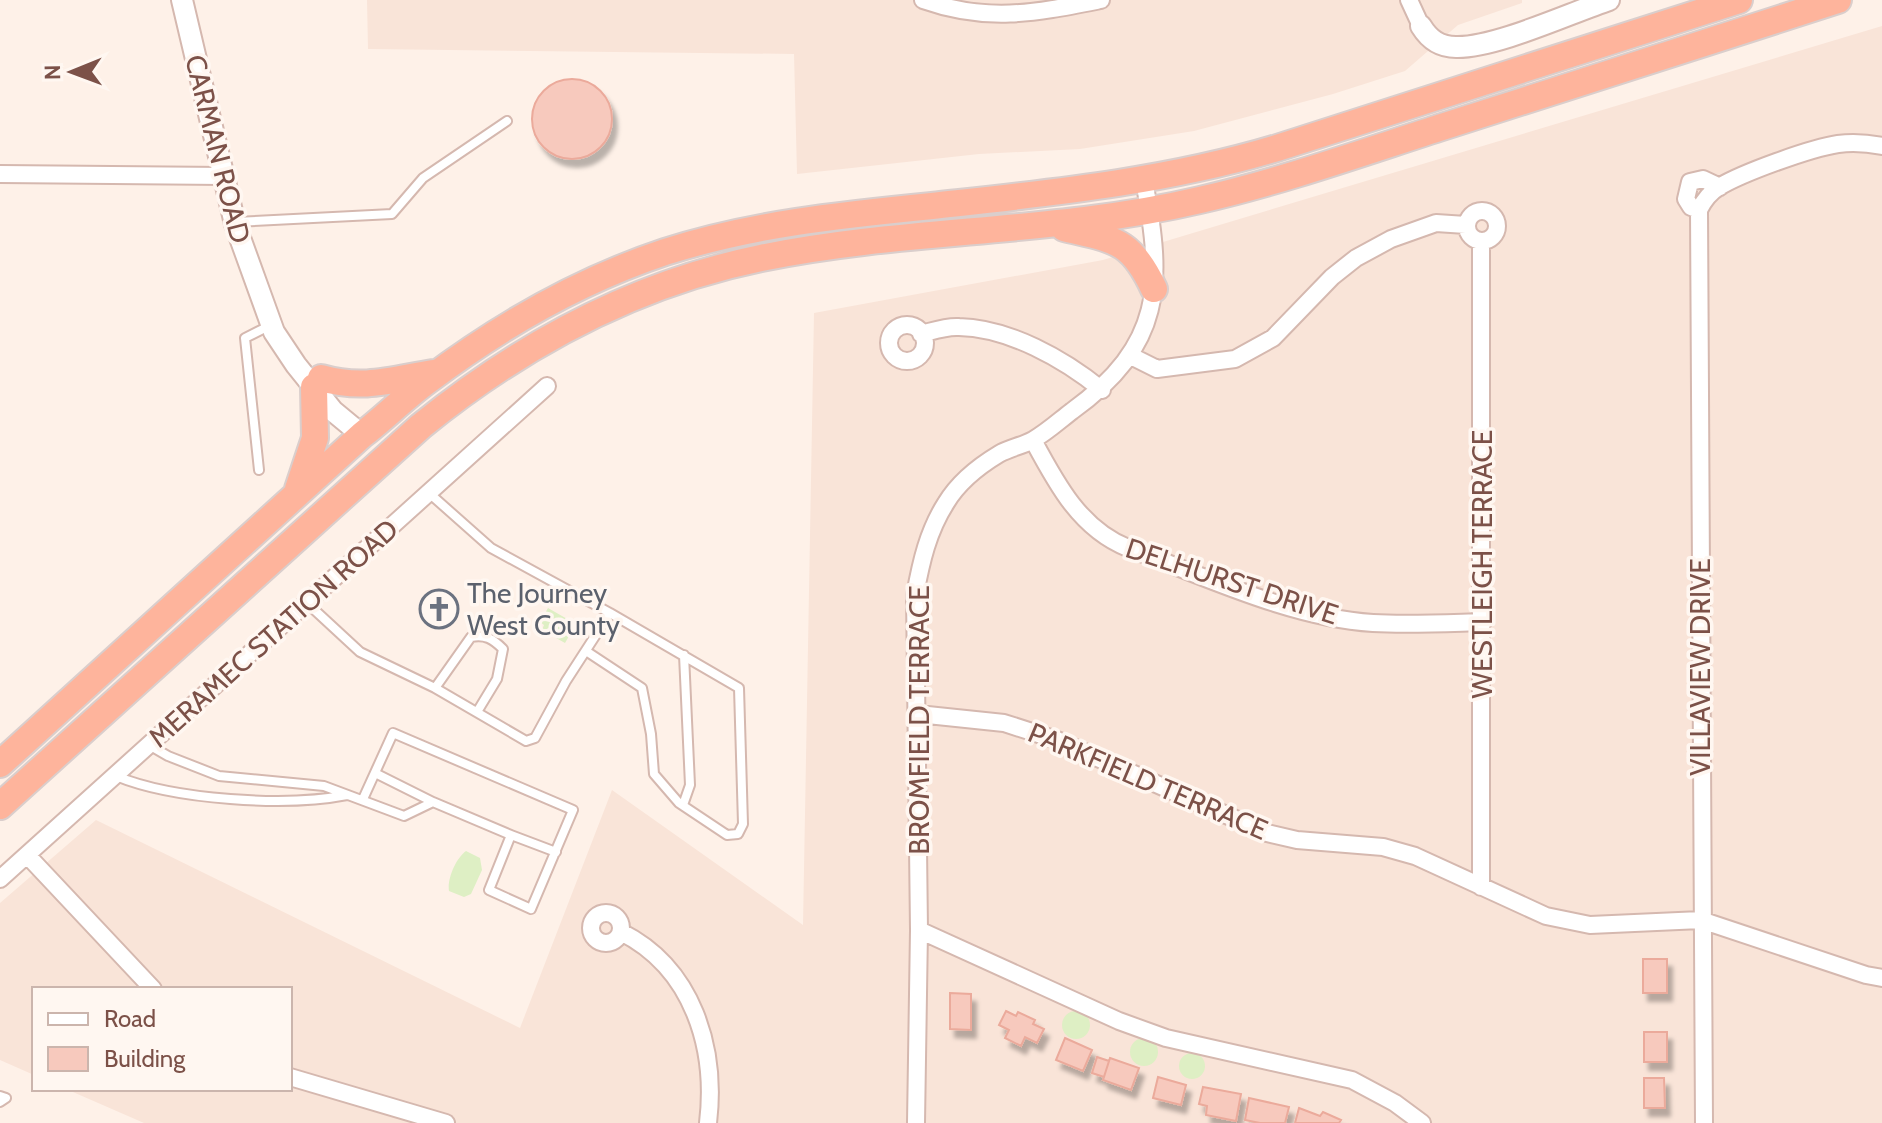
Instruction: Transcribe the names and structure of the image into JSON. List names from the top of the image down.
{
  "streets": {
    "street": [
      "CARMAN ROAD",
      "WESTLEIGH TERRACE",
      "DELHURST DRIVE",
      "MERAMEC STATION ROAD",
      "VILLAVIEW DRIVE",
      "BROMFIELD TERRACE",
      "PARKFIELD TERRACE"
    ]
  },
  "crossings": [
    ["WESTLEIGH TERRACE", "DELHURST DRIVE"],
    ["WESTLEIGH TERRACE", "PARKFIELD TERRACE"],
    ["DELHURST DRIVE", "BROMFIELD TERRACE"],
    ["VILLAVIEW DRIVE", "PARKFIELD TERRACE"],
    ["BROMFIELD TERRACE", "PARKFIELD TERRACE"]
  ],
  "places": {
    "church": ["The Journey West County"]
  },
  "legend": ["Road", "Building"],
  "north": "left"
}
